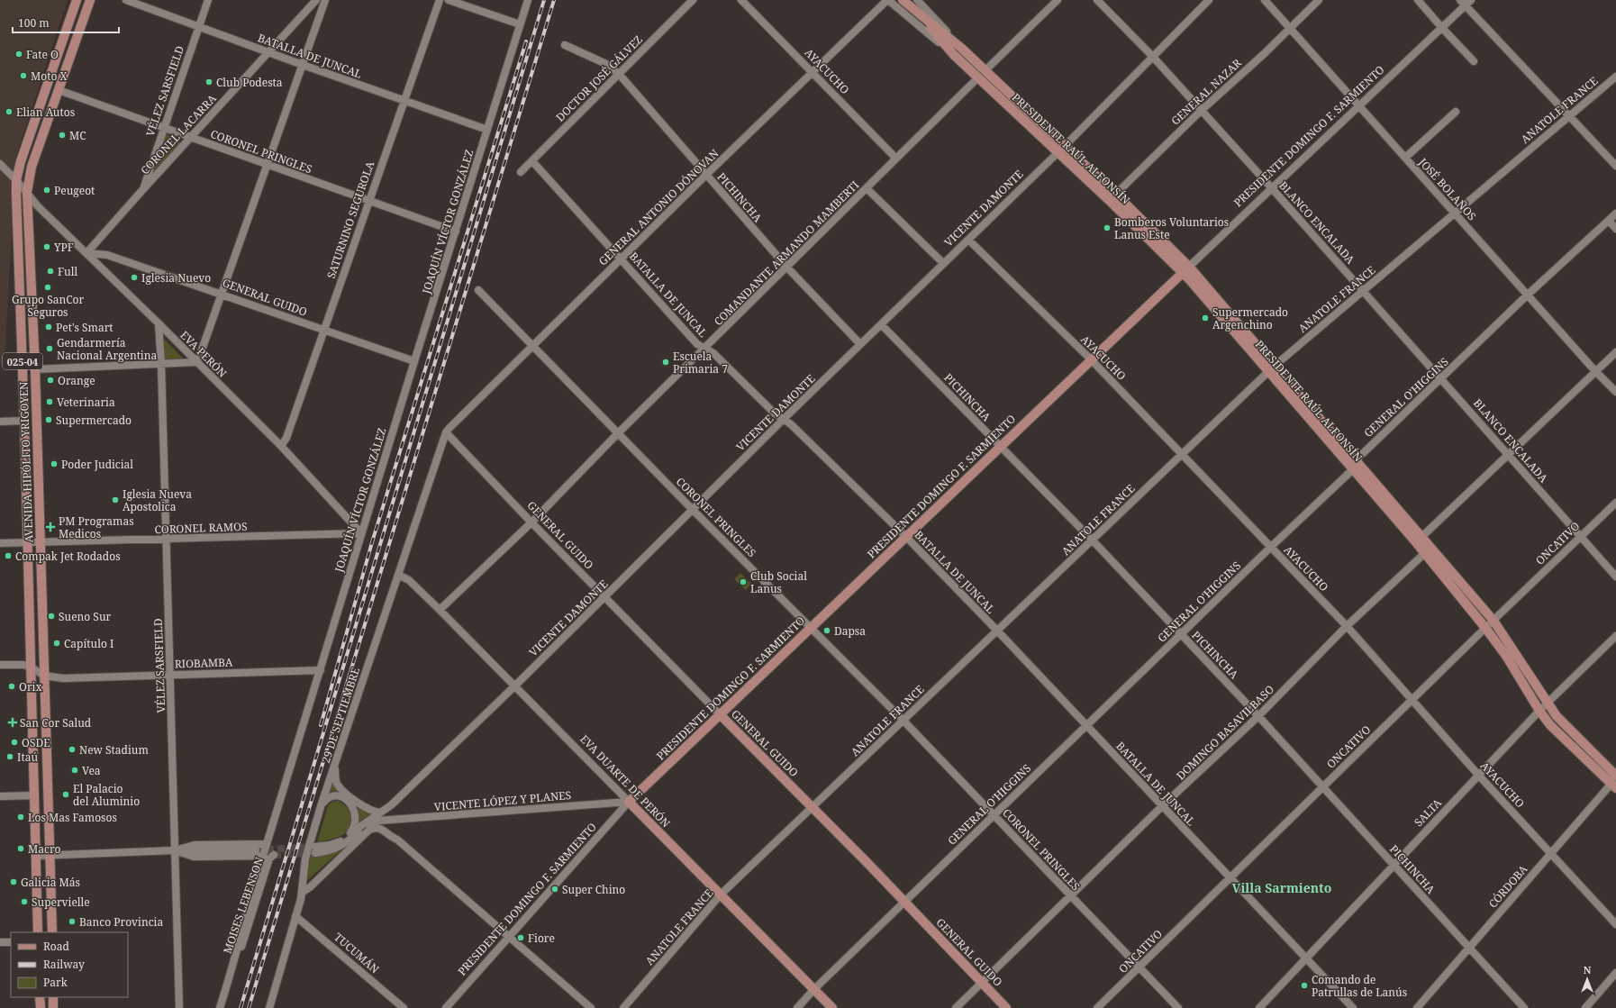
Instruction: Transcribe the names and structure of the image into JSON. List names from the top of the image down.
{
  "streets": {
    "main road": [
      "PRESIDENTE DOMINGO F. SARMIENTO",
      "PRESIDENTE RAÚL ALFONSÍN",
      "GENERAL GUIDO",
      "025-04",
      "AVENIDA HIPÓLITO YRIGOYEN",
      "EVA DUARTE DE PERÓN"
    ],
    "street": [
      "BATALLA DE JUNCAL",
      "AYACUCHO",
      "DOCTOR JOSÉ GÁLVEZ",
      "VÉLEZ SARSFIELD",
      "GENERAL NAZAR",
      "ANATOLE FRANCE",
      "CORONEL LACARRA",
      "CORONEL PRINGLES",
      "JOSÉ BOLAÑOS",
      "PICHINCHA",
      "GENERAL ANTONIO DÓNOVAN",
      "VICENTE DAMONTE",
      "SATURNINO SEGUROLA",
      "JOAQUÍN VÍCTOR GONZÁLEZ",
      "BLANCO ENCALADA",
      "COMANDANTE ARMANDO MAMBERTI",
      "EVA PERÓN",
      "GENERAL O'HIGGINS",
      "CORONEL RAMOS",
      "ONCATIVO",
      "RIOBAMBA",
      "29 DE SEPTIEMBRE",
      "DOMINGO BASAVILBASO",
      "VICENTE LÓPEZ Y PLANES",
      "SALTA",
      "CÓRDOBA",
      "MOISES LEBENSON",
      "TUCUMÁN"
    ]
  },
  "crossings": [
    ["BATALLA DE JUNCAL", "DOCTOR JOSÉ GÁLVEZ"],
    ["BATALLA DE JUNCAL", "VÉLEZ SARSFIELD"],
    ["BATALLA DE JUNCAL", "ANATOLE FRANCE"],
    ["BATALLA DE JUNCAL", "CORONEL LACARRA"],
    ["BATALLA DE JUNCAL", "PRESIDENTE DOMINGO F. SARMIENTO"],
    ["BATALLA DE JUNCAL", "GENERAL ANTONIO DÓNOVAN"],
    ["BATALLA DE JUNCAL", "VICENTE DAMONTE"],
    ["BATALLA DE JUNCAL", "SATURNINO SEGUROLA"],
    ["BATALLA DE JUNCAL", "JOAQUÍN VÍCTOR GONZÁLEZ"],
    ["BATALLA DE JUNCAL", "COMANDANTE ARMANDO MAMBERTI"],
    ["BATALLA DE JUNCAL", "GENERAL O'HIGGINS"],
    ["BATALLA DE JUNCAL", "ONCATIVO"],
    ["BATALLA DE JUNCAL", "DOMINGO BASAVILBASO"],
    ["BATALLA DE JUNCAL", "SALTA"],
    ["AYACUCHO", "ANATOLE FRANCE"],
    ["AYACUCHO", "PRESIDENTE DOMINGO F. SARMIENTO"],
    ["AYACUCHO", "GENERAL ANTONIO DÓNOVAN"],
    ["AYACUCHO", "VICENTE DAMONTE"],
    ["AYACUCHO", "COMANDANTE ARMANDO MAMBERTI"],
    ["AYACUCHO", "GENERAL O'HIGGINS"],
    ["AYACUCHO", "ONCATIVO"],
    ["AYACUCHO", "DOMINGO BASAVILBASO"],
    ["AYACUCHO", "SALTA"],
    ["AYACUCHO", "CÓRDOBA"],
    ["DOCTOR JOSÉ GÁLVEZ", "PICHINCHA"],
    ["VÉLEZ SARSFIELD", "CORONEL LACARRA"],
    ["VÉLEZ SARSFIELD", "CORONEL PRINGLES"],
    ["VÉLEZ SARSFIELD", "EVA PERÓN"],
    ["VÉLEZ SARSFIELD", "CORONEL RAMOS"],
    ["VÉLEZ SARSFIELD", "RIOBAMBA"],
    ["VÉLEZ SARSFIELD", "MOISES LEBENSON"],
    ["GENERAL NAZAR", "PRESIDENTE RAÚL ALFONSÍN"],
    ["GENERAL NAZAR", "JOSÉ BOLAÑOS"],
    ["GENERAL NAZAR", "BLANCO ENCALADA"],
    ["ANATOLE FRANCE", "PRESIDENTE RAÚL ALFONSÍN"],
    ["ANATOLE FRANCE", "CORONEL PRINGLES"],
    ["ANATOLE FRANCE", "JOSÉ BOLAÑOS"],
    ["ANATOLE FRANCE", "PICHINCHA"],
    ["ANATOLE FRANCE", "BLANCO ENCALADA"],
    ["ANATOLE FRANCE", "GENERAL GUIDO"],
    ["ANATOLE FRANCE", "EVA DUARTE DE PERÓN"],
    ["CORONEL LACARRA", "CORONEL PRINGLES"],
    ["CORONEL LACARRA", "GENERAL GUIDO"],
    ["CORONEL LACARRA", "EVA PERÓN"],
    ["PRESIDENTE DOMINGO F. SARMIENTO", "PRESIDENTE RAÚL ALFONSÍN"],
    ["PRESIDENTE DOMINGO F. SARMIENTO", "CORONEL PRINGLES"],
    ["PRESIDENTE DOMINGO F. SARMIENTO", "JOSÉ BOLAÑOS"],
    ["PRESIDENTE DOMINGO F. SARMIENTO", "PICHINCHA"],
    ["PRESIDENTE DOMINGO F. SARMIENTO", "BLANCO ENCALADA"],
    ["PRESIDENTE DOMINGO F. SARMIENTO", "GENERAL GUIDO"],
    ["PRESIDENTE DOMINGO F. SARMIENTO", "EVA DUARTE DE PERÓN"],
    ["PRESIDENTE DOMINGO F. SARMIENTO", "VICENTE LÓPEZ Y PLANES"],
    ["PRESIDENTE RAÚL ALFONSÍN", "GENERAL ANTONIO DÓNOVAN"],
    ["PRESIDENTE RAÚL ALFONSÍN", "VICENTE DAMONTE"],
    ["PRESIDENTE RAÚL ALFONSÍN", "COMANDANTE ARMANDO MAMBERTI"],
    ["PRESIDENTE RAÚL ALFONSÍN", "GENERAL O'HIGGINS"],
    ["PRESIDENTE RAÚL ALFONSÍN", "ONCATIVO"],
    ["PRESIDENTE RAÚL ALFONSÍN", "DOMINGO BASAVILBASO"],
    ["PRESIDENTE RAÚL ALFONSÍN", "SALTA"],
    ["PRESIDENTE RAÚL ALFONSÍN", "CÓRDOBA"],
    ["CORONEL PRINGLES", "GENERAL ANTONIO DÓNOVAN"],
    ["CORONEL PRINGLES", "VICENTE DAMONTE"],
    ["CORONEL PRINGLES", "SATURNINO SEGUROLA"],
    ["CORONEL PRINGLES", "JOAQUÍN VÍCTOR GONZÁLEZ"],
    ["CORONEL PRINGLES", "COMANDANTE ARMANDO MAMBERTI"],
    ["CORONEL PRINGLES", "GENERAL O'HIGGINS"],
    ["CORONEL PRINGLES", "AVENIDA HIPÓLITO YRIGOYEN"],
    ["CORONEL PRINGLES", "ONCATIVO"],
    ["CORONEL PRINGLES", "DOMINGO BASAVILBASO"],
    ["JOSÉ BOLAÑOS", "GENERAL O'HIGGINS"],
    ["PICHINCHA", "GENERAL ANTONIO DÓNOVAN"],
    ["PICHINCHA", "VICENTE DAMONTE"],
    ["PICHINCHA", "COMANDANTE ARMANDO MAMBERTI"],
    ["PICHINCHA", "GENERAL O'HIGGINS"],
    ["PICHINCHA", "ONCATIVO"],
    ["PICHINCHA", "DOMINGO BASAVILBASO"],
    ["PICHINCHA", "SALTA"],
    ["PICHINCHA", "CÓRDOBA"],
    ["GENERAL ANTONIO DÓNOVAN", "GENERAL GUIDO"],
    ["GENERAL ANTONIO DÓNOVAN", "29 DE SEPTIEMBRE"],
    ["VICENTE DAMONTE", "BLANCO ENCALADA"],
    ["VICENTE DAMONTE", "GENERAL GUIDO"],
    ["VICENTE DAMONTE", "EVA DUARTE DE PERÓN"],
    ["SATURNINO SEGUROLA", "GENERAL GUIDO"],
    ["SATURNINO SEGUROLA", "EVA PERÓN"],
    ["JOAQUÍN VÍCTOR GONZÁLEZ", "GENERAL GUIDO"],
    ["JOAQUÍN VÍCTOR GONZÁLEZ", "EVA PERÓN"],
    ["JOAQUÍN VÍCTOR GONZÁLEZ", "CORONEL RAMOS"],
    ["JOAQUÍN VÍCTOR GONZÁLEZ", "RIOBAMBA"],
    ["JOAQUÍN VÍCTOR GONZÁLEZ", "MOISES LEBENSON"],
    ["BLANCO ENCALADA", "GENERAL O'HIGGINS"],
    ["BLANCO ENCALADA", "ONCATIVO"],
    ["COMANDANTE ARMANDO MAMBERTI", "GENERAL GUIDO"],
    ["COMANDANTE ARMANDO MAMBERTI", "EVA DUARTE DE PERÓN"],
    ["GENERAL GUIDO", "EVA PERÓN"],
    ["GENERAL GUIDO", "GENERAL O'HIGGINS"],
    ["GENERAL GUIDO", "29 DE SEPTIEMBRE"],
    ["GENERAL GUIDO", "DOMINGO BASAVILBASO"],
    ["EVA PERÓN", "AVENIDA HIPÓLITO YRIGOYEN"],
    ["EVA PERÓN", "CORONEL RAMOS"],
    ["GENERAL O'HIGGINS", "EVA DUARTE DE PERÓN"],
    ["AVENIDA HIPÓLITO YRIGOYEN", "CORONEL RAMOS"],
    ["AVENIDA HIPÓLITO YRIGOYEN", "RIOBAMBA"],
    ["29 DE SEPTIEMBRE", "EVA DUARTE DE PERÓN"],
    ["29 DE SEPTIEMBRE", "TUCUMÁN"],
    ["EVA DUARTE DE PERÓN", "VICENTE LÓPEZ Y PLANES"]
  ],
  "districts": ["Villa Sarmiento"],
  "places": {
    "other": [
      "Fate O",
      "Moto X",
      "Club Podesta",
      "Elian Autos",
      "MC",
      "Peugeot",
      "Bomberos Voluntarios Lanus Este",
      "YPF",
      "Full",
      "Iglesia Nuevo",
      "Grupo SanCor Seguros",
      "Supermercado Argenchino",
      "Pet's Smart",
      "Gendarmería Nacional Argentina",
      "Escuela Primaria 7",
      "Orange",
      "Veterinaria",
      "Supermercado",
      "Poder Judicial",
      "Iglesia Nueva Apostolica",
      "Compak Jet Rodados",
      "Club Social Lanus",
      "Sueno Sur",
      "Dapsa",
      "Capítulo I",
      "Orix",
      "OSDE",
      "New Stadium",
      "Itaú",
      "Vea",
      "El Palacio del Aluminio",
      "Los Mas Famosos",
      "Macro",
      "Galicia Más",
      "Super Chino",
      "Supervielle",
      "Banco Provincia",
      "Fiore",
      "Comando de Patrullas de Lanús"
    ],
    "health": ["PM Programas Medicos", "San Cor Salud"]
  },
  "legend": ["Road", "Railway", "Park"],
  "scale_bar": "100 m",
  "north": "top"
}
